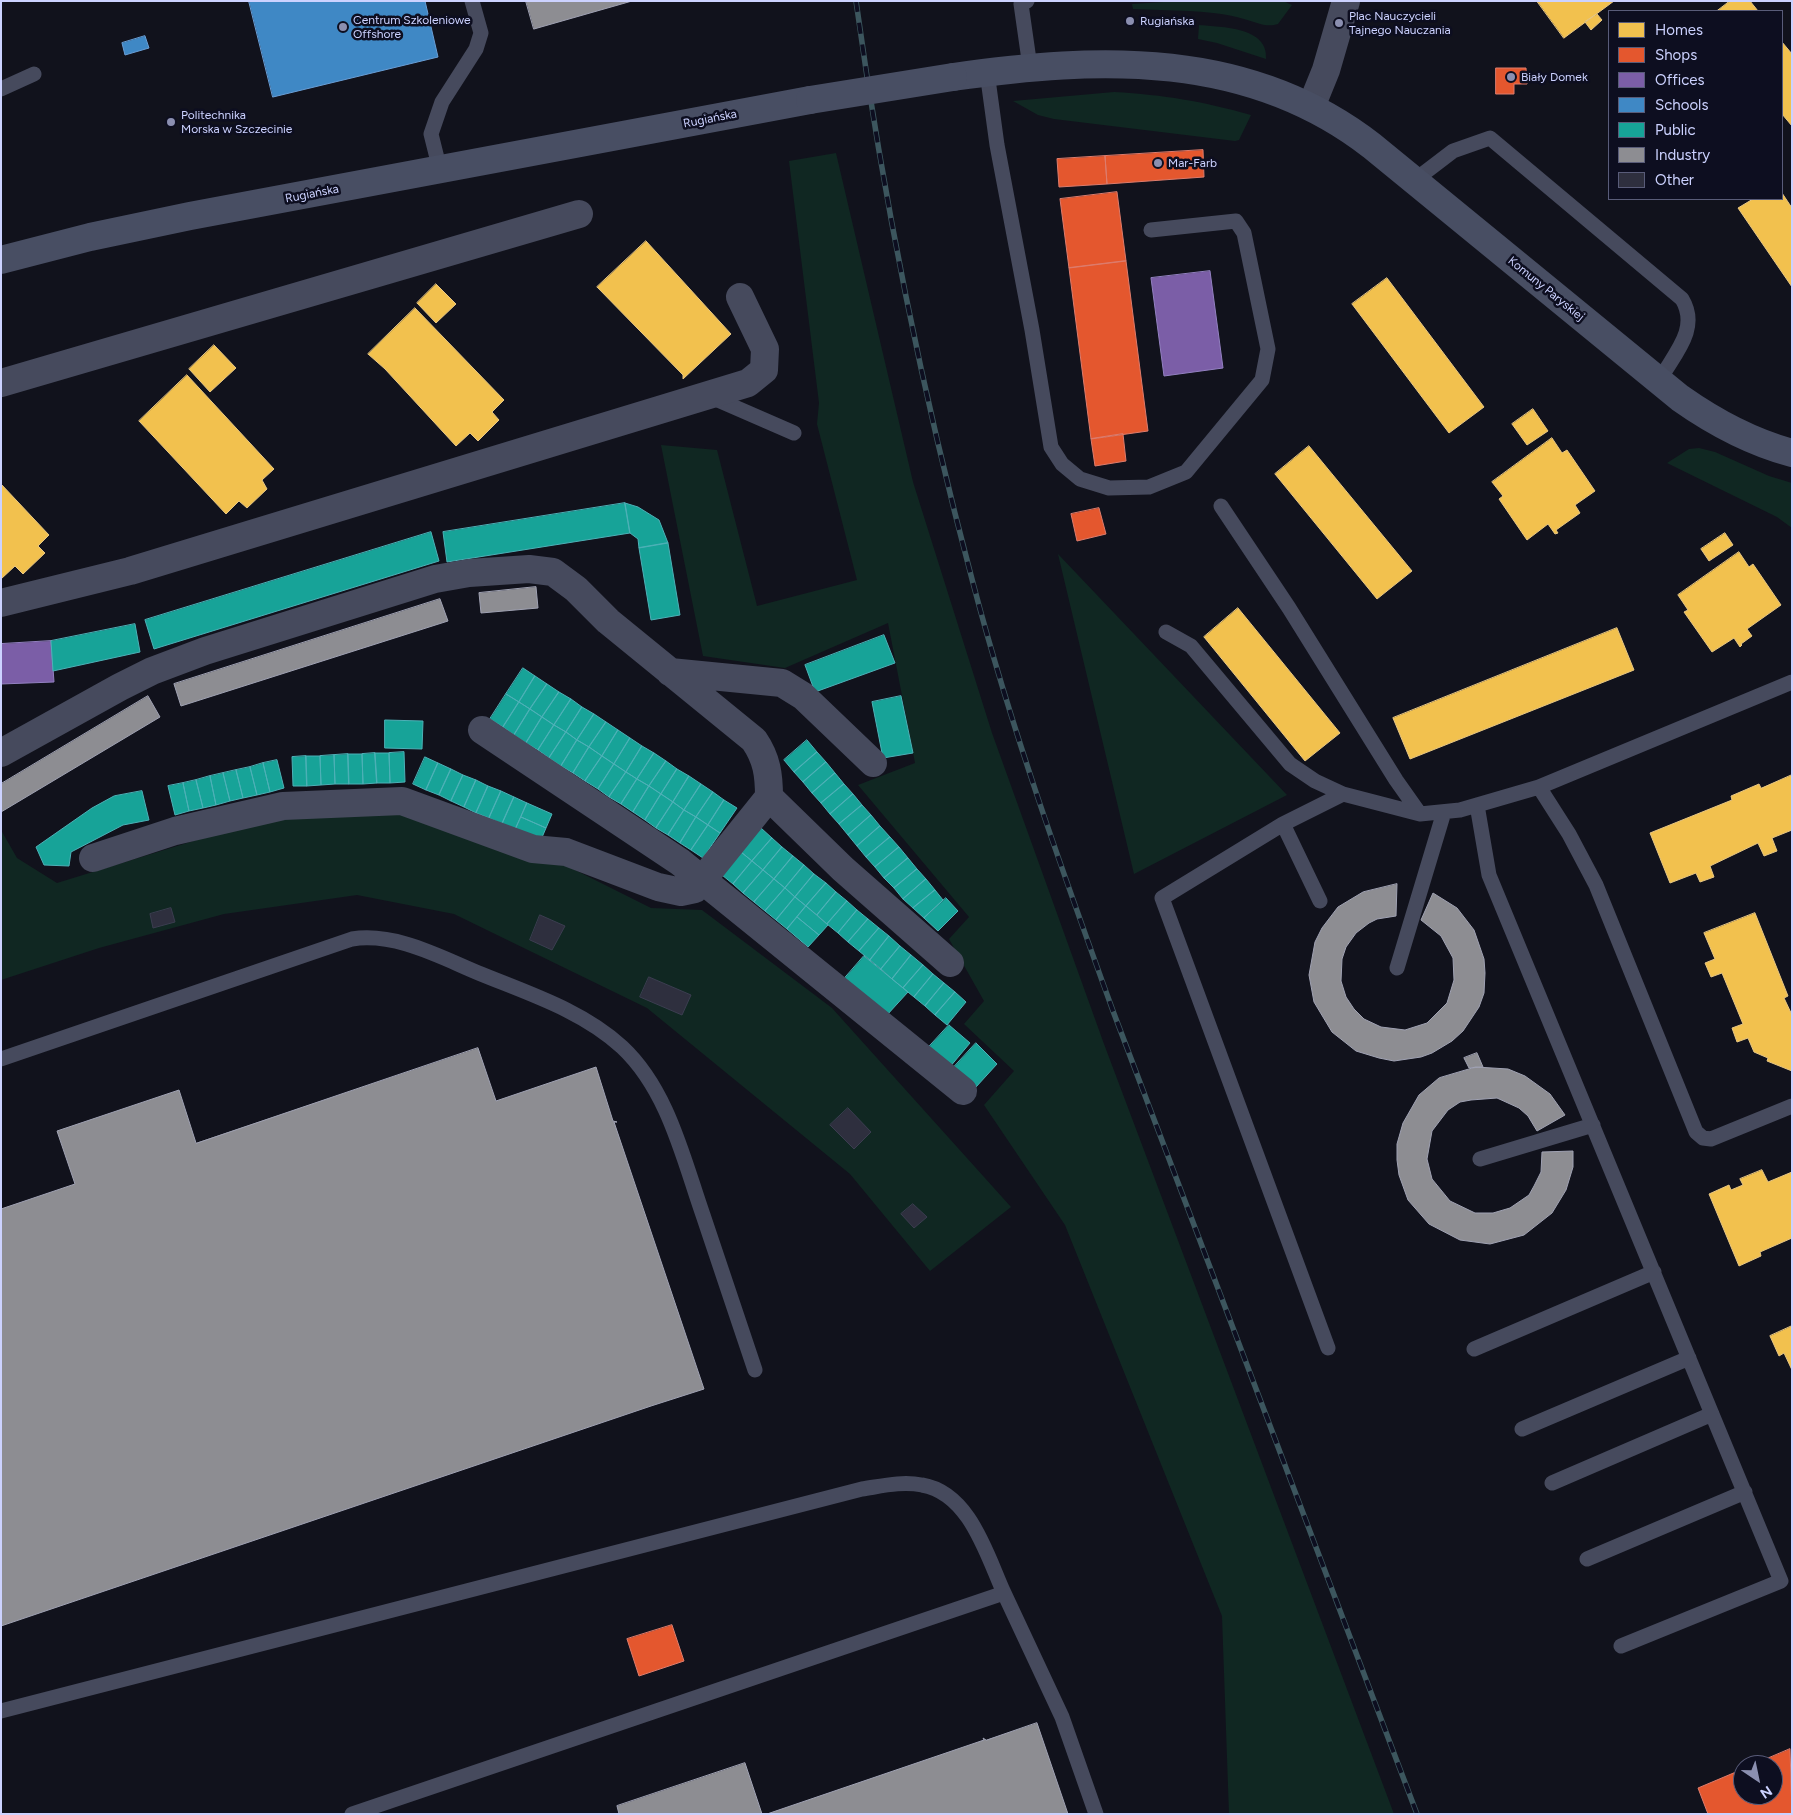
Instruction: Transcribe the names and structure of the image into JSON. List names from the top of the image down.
{
  "streets": {
    "street": ["Rugiańska", "Komuny Paryskiej"]
  },
  "crossings": [
    ["Rugiańska", "Komuny Paryskiej"]
  ],
  "places": [
    "Rugiańska",
    "Plac Nauczycieli Tajnego Nauczania",
    "Centrum Szkoleniowe Offshore",
    "Biały Domek",
    "Politechnika Morska w Szczecinie",
    "Mar-Farb"
  ],
  "legend": [
    "Homes",
    "Shops",
    "Offices",
    "Schools",
    "Public",
    "Industry",
    "Other"
  ],
  "north": "bottom right"
}
